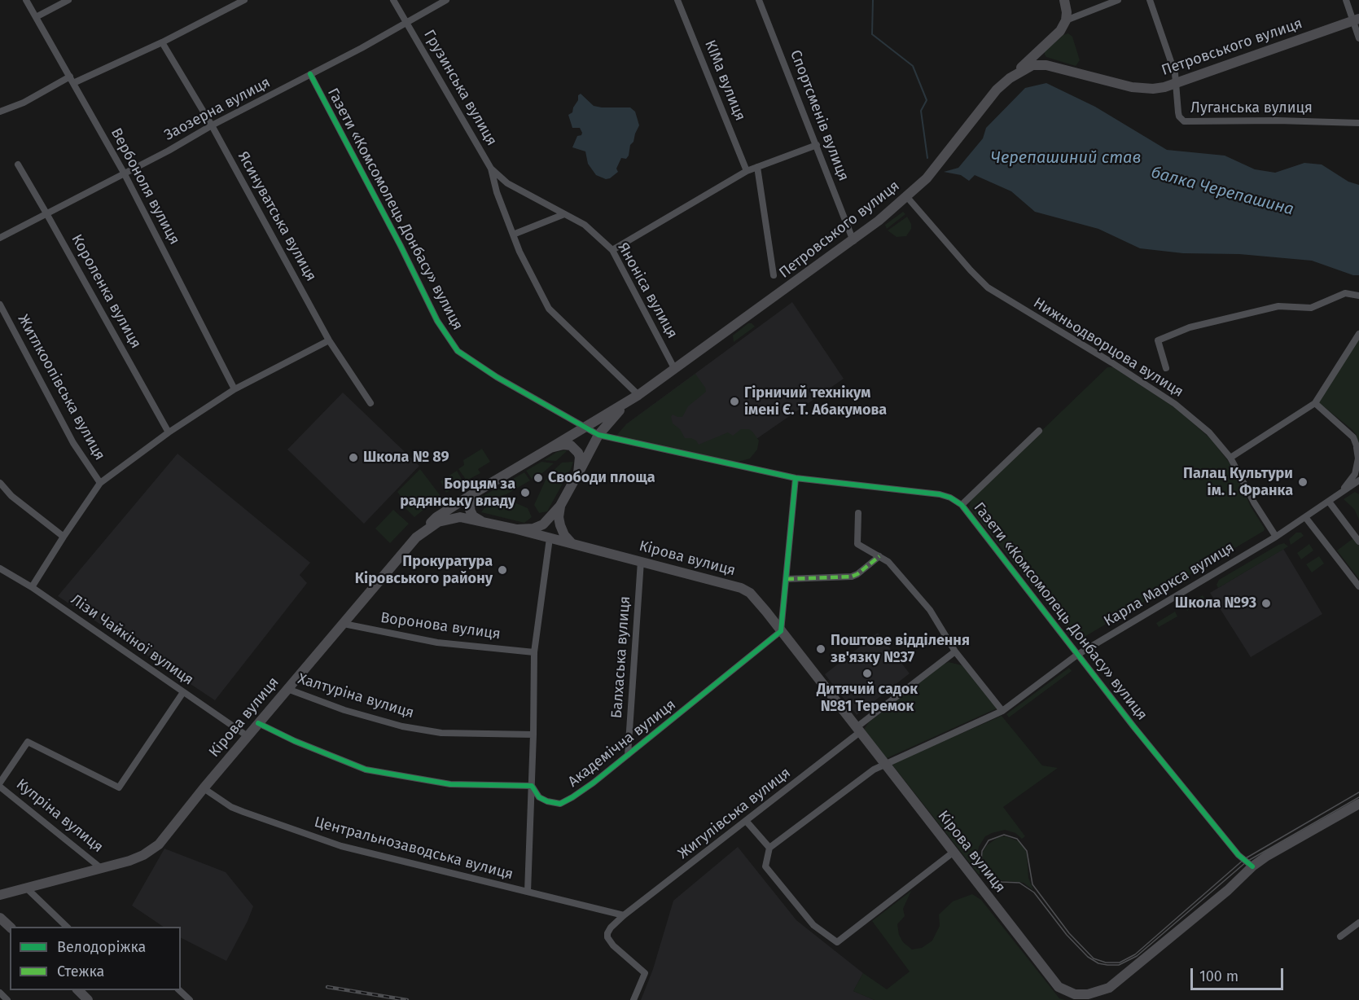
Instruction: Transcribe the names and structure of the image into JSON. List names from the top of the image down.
{
  "streets": {
    "main road": ["Петровського вулиця", "Кірова вулиця"],
    "street": [
      "КІМа вулиця",
      "Грузинська вулиця",
      "Луганська вулиця",
      "Заозерна вулиця",
      "Спортсменів вулиця",
      "Вербоноля вулиця",
      "Газети «Комсомолець Донбасу» вулиця",
      "Ясинуватська вулиця",
      "Яноніса вулиця",
      "Короленка вулиця",
      "Нижньодворцова вулиця",
      "Житлкоопівська вулиця",
      "Карла Маркса вулиця",
      "Воронова вулиця",
      "Лізи Чайкіної вулиця",
      "Балхаська вулиця",
      "Халтуріна вулиця",
      "Академічна вулиця",
      "Жигулівська вулиця",
      "Купріна вулиця",
      "Центральнозаводська вулиця"
    ]
  },
  "crossings": [
    ["Петровського вулиця", "Грузинська вулиця"],
    ["Петровського вулиця", "Луганська вулиця"],
    ["Петровського вулиця", "Спортсменів вулиця"],
    ["Петровського вулиця", "Яноніса вулиця"],
    ["Петровського вулиця", "Нижньодворцова вулиця"],
    ["Петровського вулиця", "Кірова вулиця"],
    ["Грузинська вулиця", "Заозерна вулиця"],
    ["Грузинська вулиця", "Яноніса вулиця"],
    ["Заозерна вулиця", "Вербоноля вулиця"],
    ["Заозерна вулиця", "Газети «Комсомолець Донбасу» вулиця"],
    ["Заозерна вулиця", "Ясинуватська вулиця"],
    ["Заозерна вулиця", "Короленка вулиця"],
    ["Газети «Комсомолець Донбасу» вулиця", "Кірова вулиця"],
    ["Газети «Комсомолець Донбасу» вулиця", "Карла Маркса вулиця"],
    ["Нижньодворцова вулиця", "Карла Маркса вулиця"],
    ["Кірова вулиця", "Карла Маркса вулиця"],
    ["Кірова вулиця", "Воронова вулиця"],
    ["Кірова вулиця", "Лізи Чайкіної вулиця"],
    ["Кірова вулиця", "Балхаська вулиця"],
    ["Кірова вулиця", "Халтуріна вулиця"],
    ["Кірова вулиця", "Академічна вулиця"],
    ["Кірова вулиця", "Жигулівська вулиця"],
    ["Кірова вулиця", "Купріна вулиця"],
    ["Кірова вулиця", "Центральнозаводська вулиця"],
    ["Балхаська вулиця", "Академічна вулиця"],
    ["Жигулівська вулиця", "Центральнозаводська вулиця"]
  ],
  "water": ["Черепашиний став", "балка Черепашина"],
  "places": [
    "Гірничий технікум імені Є. Т. Абакумова",
    "Школа № 89",
    "Свободи площа",
    "Палац Культури ім. І. Франка",
    "Борцям за радянську владу",
    "Прокуратура Кіровського району",
    "Школа №93",
    "Поштове відділення зв'язку №37",
    "Дитячий садок №81 Теремок"
  ],
  "legend": ["Велодоріжка", "Стежка"],
  "scale_bar": "100 m"
}
